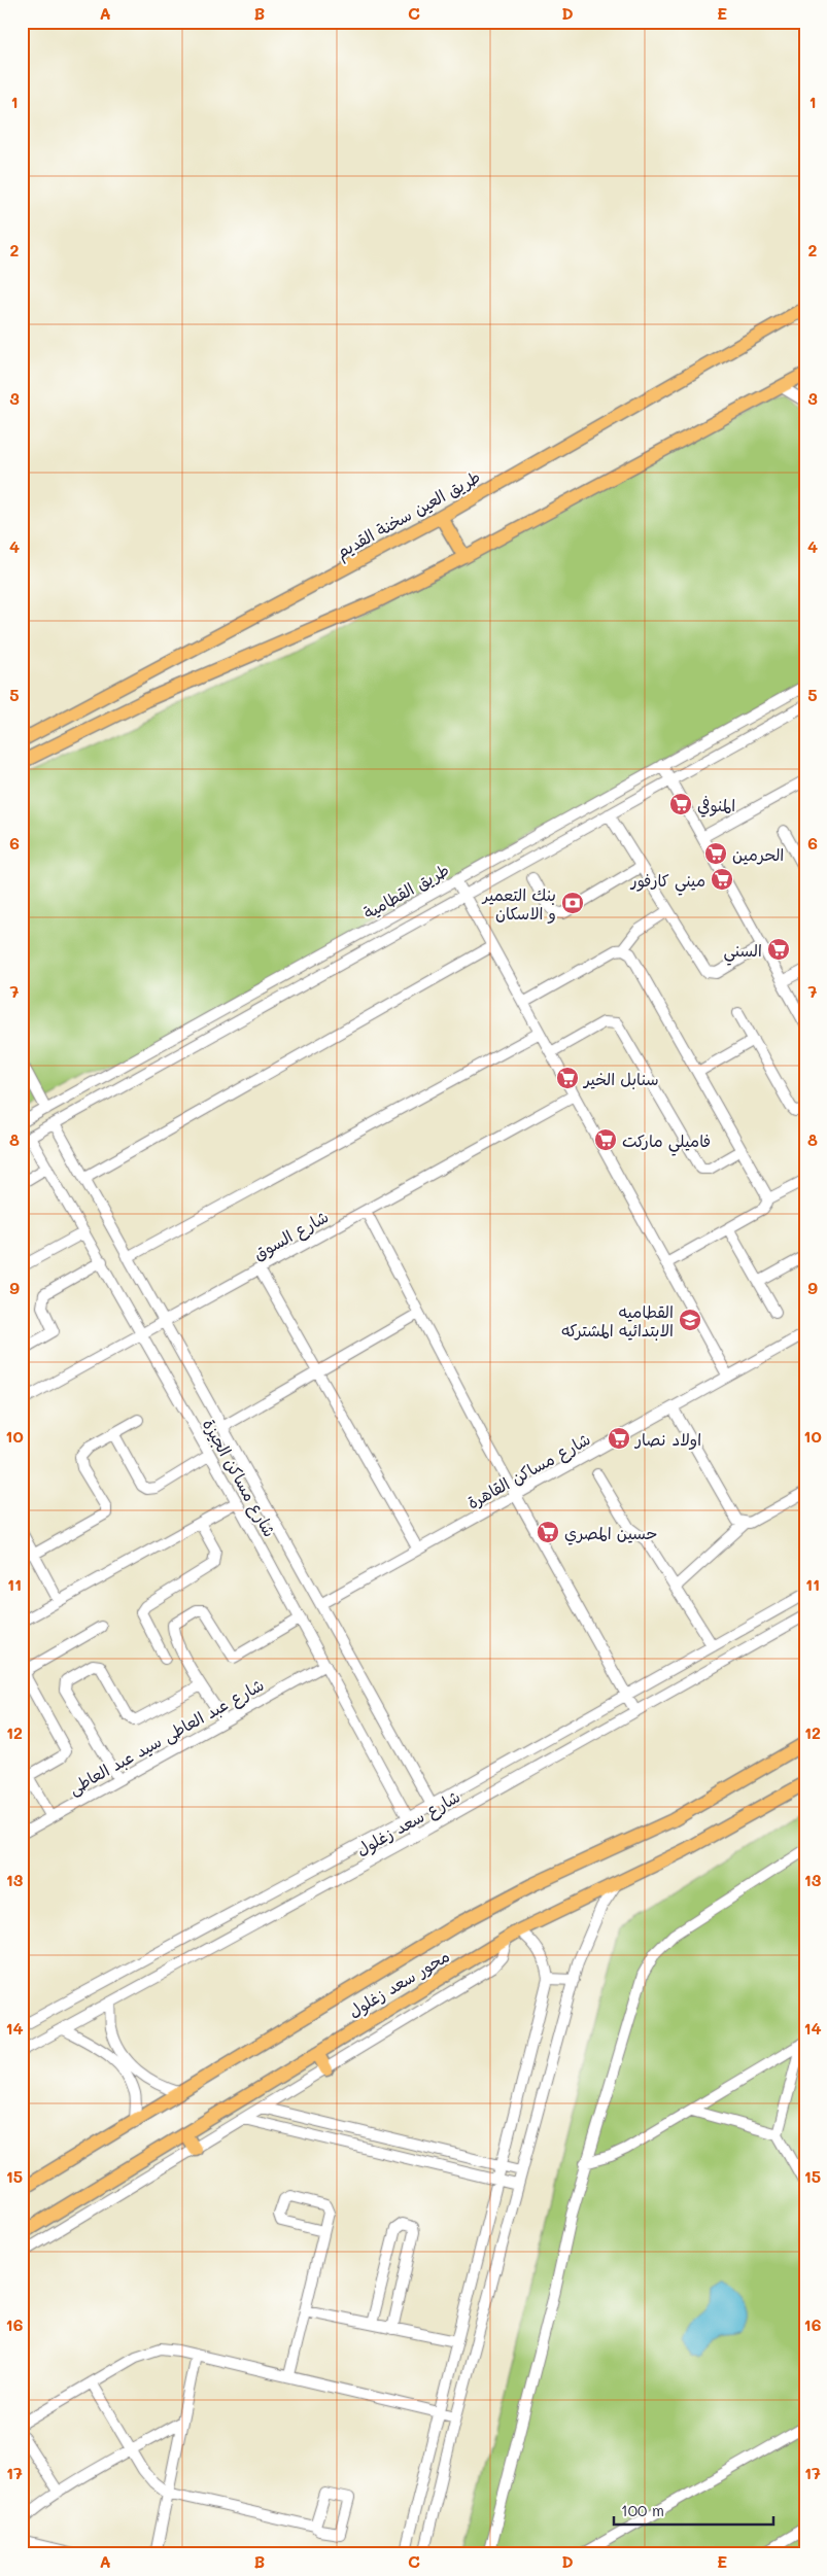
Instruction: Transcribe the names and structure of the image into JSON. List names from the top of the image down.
{
  "streets": {
    "main road": ["طريق العين سخنة القديم", "محور سعد زغلول"],
    "street": [
      "طريق القطامية",
      "شارع السوق",
      "شارع مساكن القاهرة",
      "شارع مساكن الجيزة",
      "شارع عبد العاطى سيد عبد العاطى",
      "شارع سعد زغلول"
    ]
  },
  "crossings": [
    ["طريق القطامية", "شارع مساكن الجيزة"],
    ["شارع السوق", "شارع مساكن الجيزة"],
    ["شارع مساكن القاهرة", "شارع مساكن الجيزة"],
    ["شارع مساكن الجيزة", "شارع عبد العاطى سيد عبد العاطى"],
    ["شارع مساكن الجيزة", "شارع سعد زغلول"]
  ],
  "places": {
    "supermarket": [
      "المنوفي",
      "الحرمين",
      "ميني كارفور",
      "السني",
      "سنابل الخير",
      "فاميلي ماركت",
      "اولاد نصار",
      "حسين المصري"
    ],
    "bank": ["بنك التعمير و الاسكان"],
    "school or university": ["القطاميه الابتدائيه المشتركه"]
  },
  "scale_bar": "100 m",
  "grid": {
    "columns": [
      "A",
      "B",
      "C",
      "D",
      "E"
    ],
    "rows": [
      "1",
      "2",
      "3",
      "4",
      "5",
      "6",
      "7",
      "8",
      "9",
      "10",
      "11",
      "12",
      "13",
      "14",
      "15",
      "16",
      "17"
    ]
  }
}
